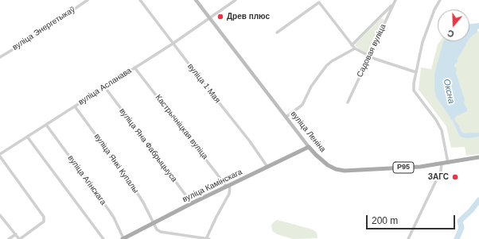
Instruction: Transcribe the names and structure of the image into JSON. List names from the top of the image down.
{
  "streets": {
    "main road": ["вуліца Леніна", "Р95", "вуліца Камінскага"],
    "street": [
      "вуліца Энергетыкаў",
      "Садовая вуліца",
      "вуліца 1 Мая",
      "вуліца Асланава",
      "Кастрычніцкая вуліца",
      "вуліца Яна Фабрыцыуса",
      "вуліца Янкі Купалы",
      "вуліца Агінскага"
    ]
  },
  "crossings": [
    ["Садовая вуліца", "вуліца Леніна"],
    ["вуліца 1 Мая", "вуліца Асланава"],
    ["вуліца 1 Мая", "вуліца Камінскага"],
    ["вуліца Асланава", "Кастрычніцкая вуліца"],
    ["вуліца Асланава", "вуліца Леніна"],
    ["вуліца Асланава", "вуліца Яна Фабрыцыуса"],
    ["вуліца Асланава", "вуліца Янкі Купалы"],
    ["вуліца Асланава", "вуліца Агінскага"],
    ["Кастрычніцкая вуліца", "вуліца Камінскага"],
    ["вуліца Леніна", "вуліца Камінскага"],
    ["вуліца Яна Фабрыцыуса", "вуліца Камінскага"],
    ["вуліца Янкі Купалы", "вуліца Камінскага"],
    ["вуліца Агінскага", "вуліца Камінскага"]
  ],
  "water": ["Оксна"],
  "places": ["Древ плюс", "ЗАГС"],
  "scale_bar": "200 m",
  "north": "bottom"
}
